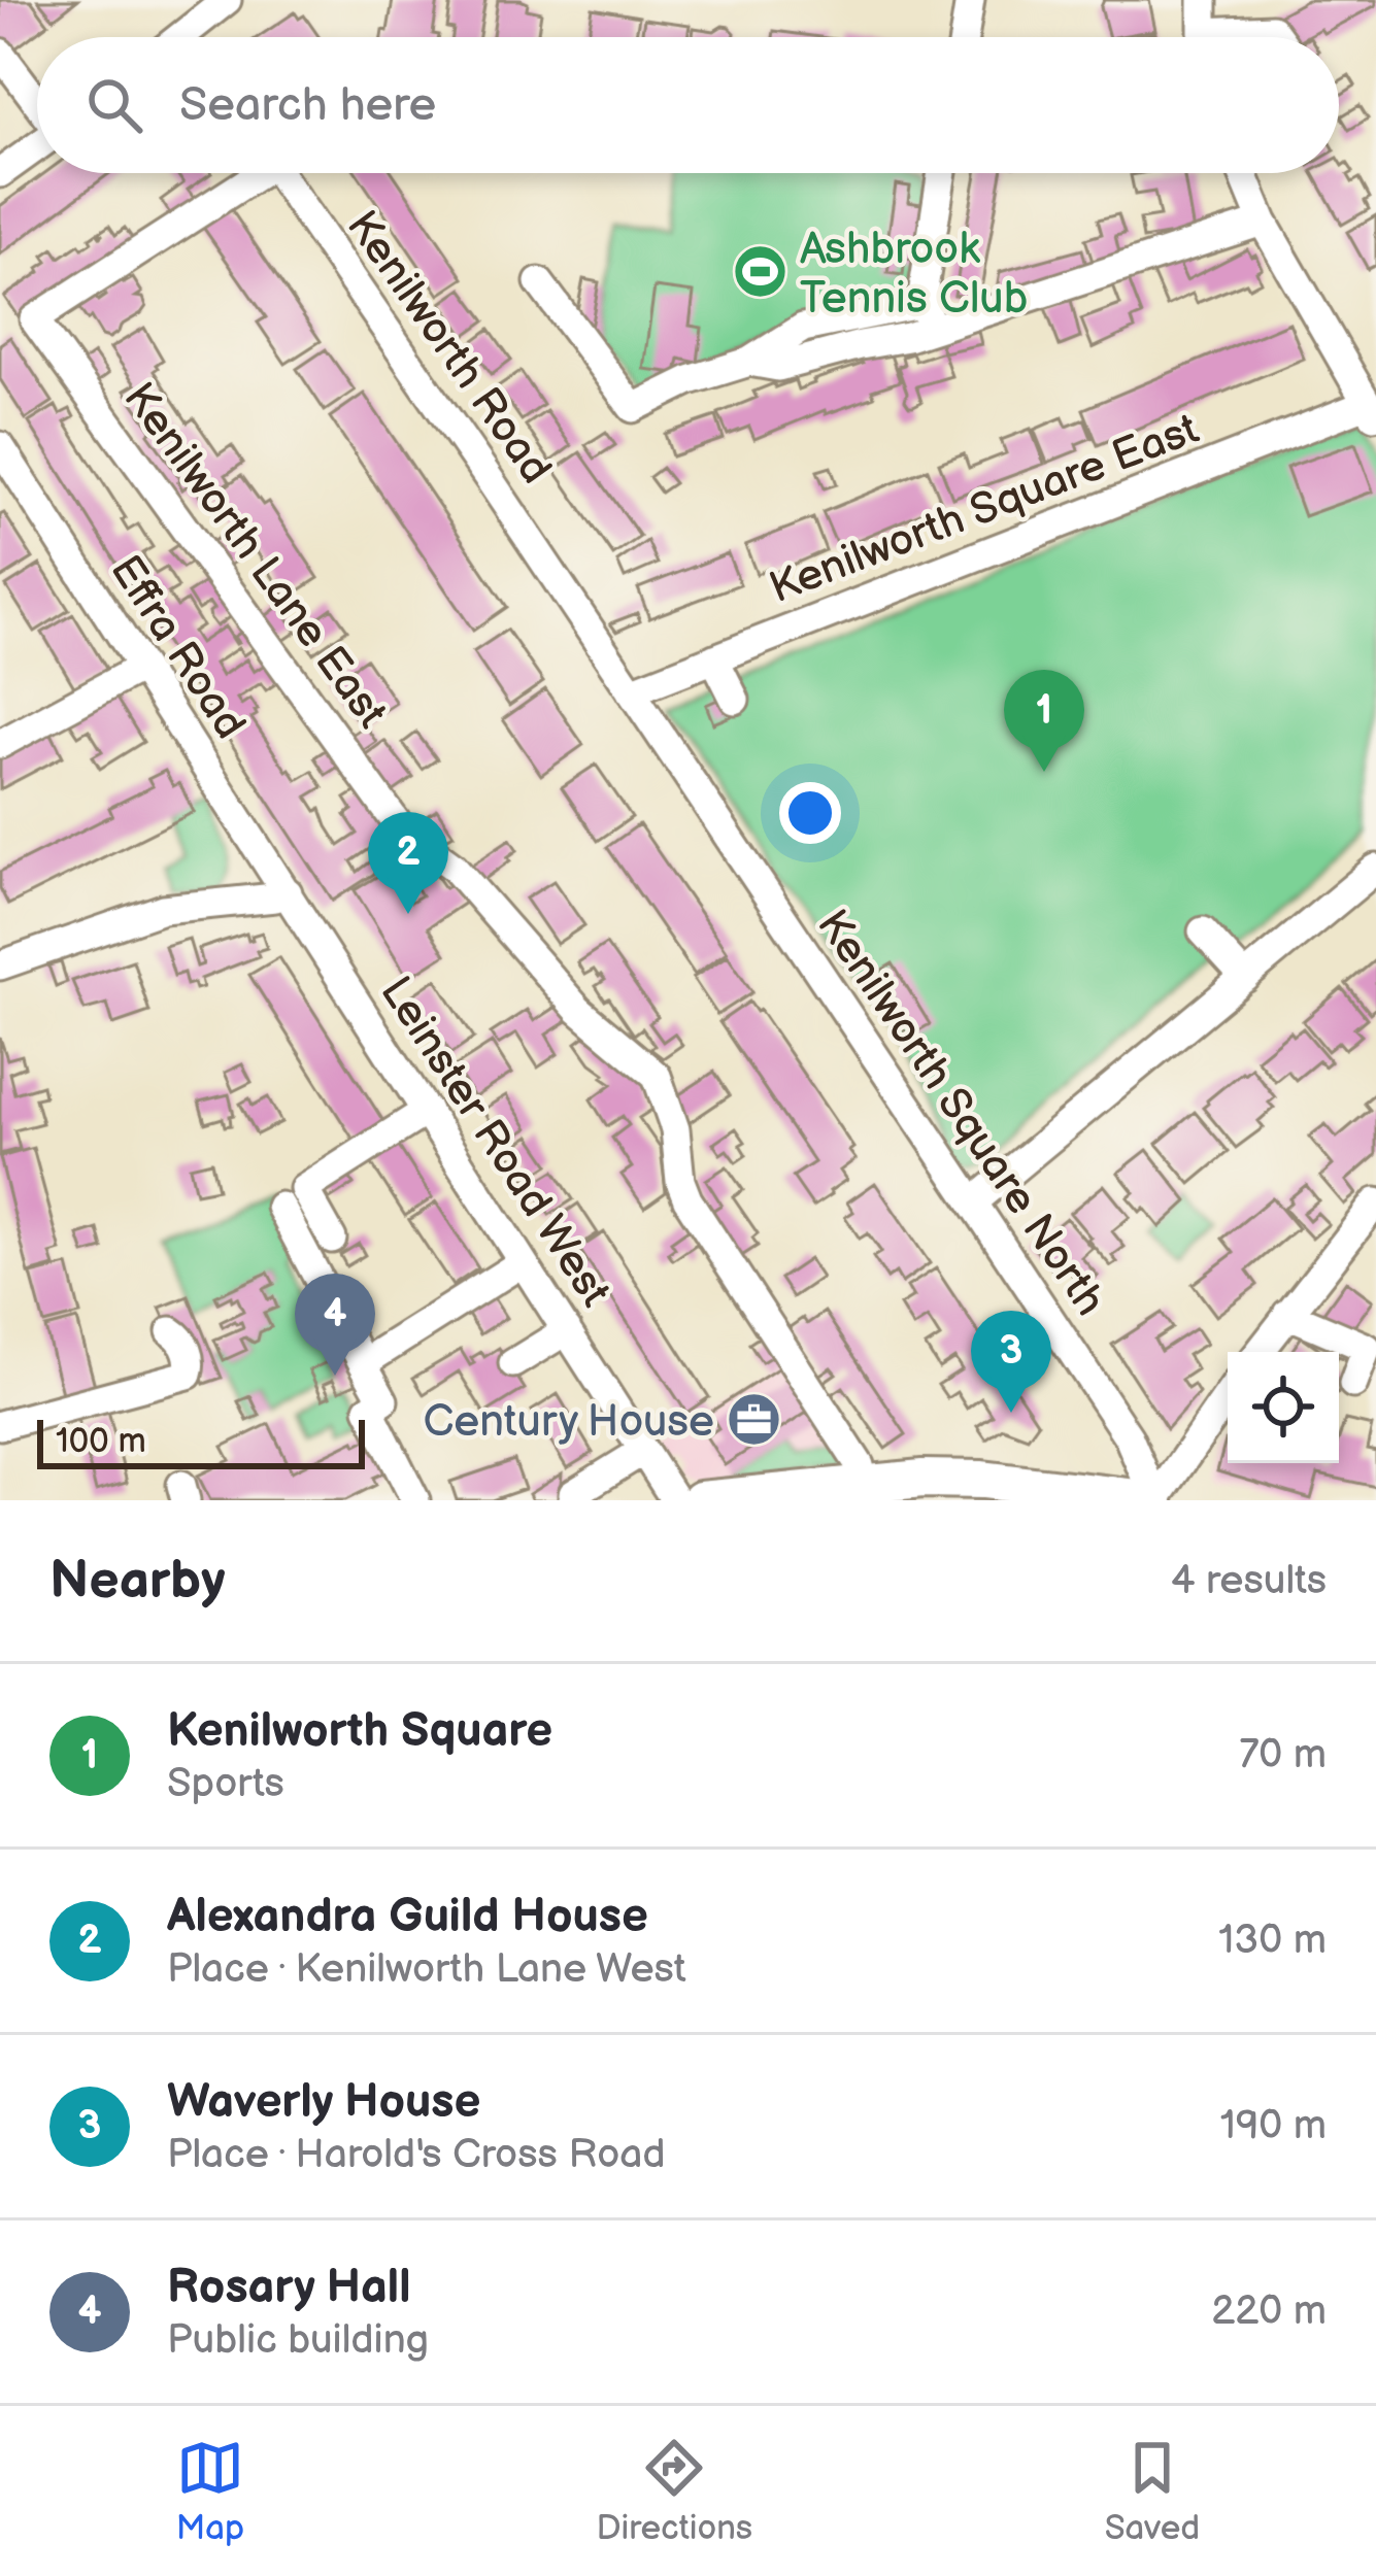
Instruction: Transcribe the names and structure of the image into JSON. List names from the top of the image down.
{
  "streets": {
    "street": [
      "Kenilworth Road",
      "Kenilworth Square East",
      "Kenilworth Lane East",
      "Effra Road",
      "Kenilworth Square North",
      "Leinster Road West"
    ]
  },
  "crossings": [
    ["Kenilworth Road", "Kenilworth Square North"],
    ["Kenilworth Square East", "Kenilworth Square North"],
    ["Effra Road", "Leinster Road West"]
  ],
  "places": {
    "sports": ["Ashbrook Tennis Club"],
    "office": ["Century House"]
  },
  "scale_bar": "100 m",
  "page": {
    "search": "Search here",
    "pins": [
      "1",
      "2",
      "4",
      "3"
    ],
    "scale": "100 m",
    "heading": ["Nearby", "4 results"],
    "list": [
      {
        "mark": "1",
        "name": "Kenilworth Square",
        "note": "Sports",
        "value": "70 m"
      },
      {
        "mark": "2",
        "name": "Alexandra Guild House",
        "note": "Place · Kenilworth Lane West",
        "value": "130 m"
      },
      {
        "mark": "3",
        "name": "Waverly House",
        "note": "Place · Harold's Cross Road",
        "value": "190 m"
      },
      {
        "mark": "4",
        "name": "Rosary Hall",
        "note": "Public building",
        "value": "220 m"
      }
    ],
    "nav": ["Map", "Directions", "Saved"]
  }
}
